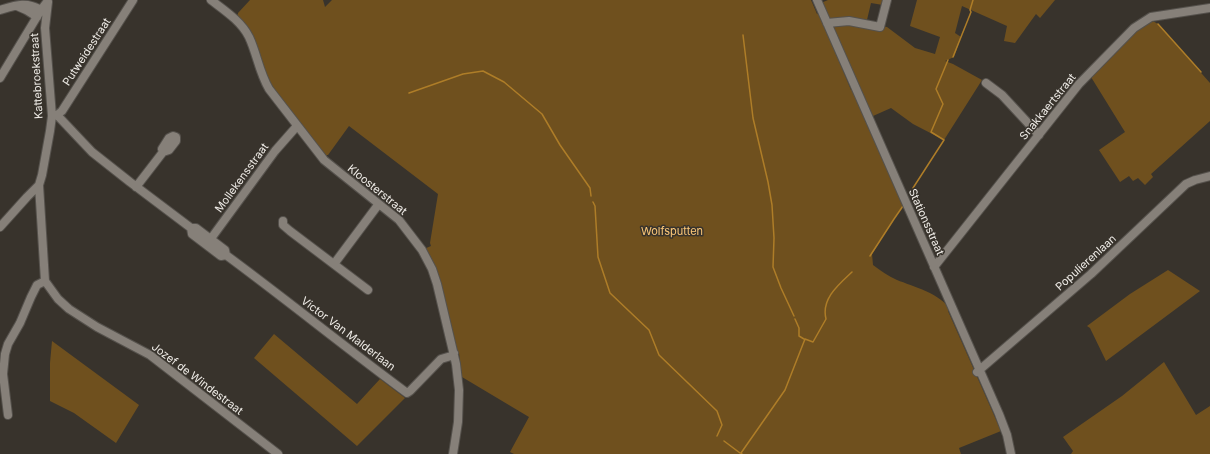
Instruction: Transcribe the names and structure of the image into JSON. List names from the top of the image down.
{
  "streets": {
    "street": [
      "Putweidestraat",
      "Kattebroekstraat",
      "Snakkaertstraat",
      "Mollekensstraat",
      "Kloosterstraat",
      "Stationsstraat",
      "Populierenlaan",
      "Victor Van Malderlaan",
      "Jozef de Windestraat"
    ]
  },
  "crossings": [
    ["Putweidestraat", "Kattebroekstraat"],
    ["Putweidestraat", "Victor Van Malderlaan"],
    ["Kattebroekstraat", "Victor Van Malderlaan"],
    ["Snakkaertstraat", "Stationsstraat"],
    ["Mollekensstraat", "Kloosterstraat"],
    ["Mollekensstraat", "Victor Van Malderlaan"],
    ["Kloosterstraat", "Victor Van Malderlaan"],
    ["Stationsstraat", "Populierenlaan"]
  ],
  "parks": ["Wolfsputten"]
}
